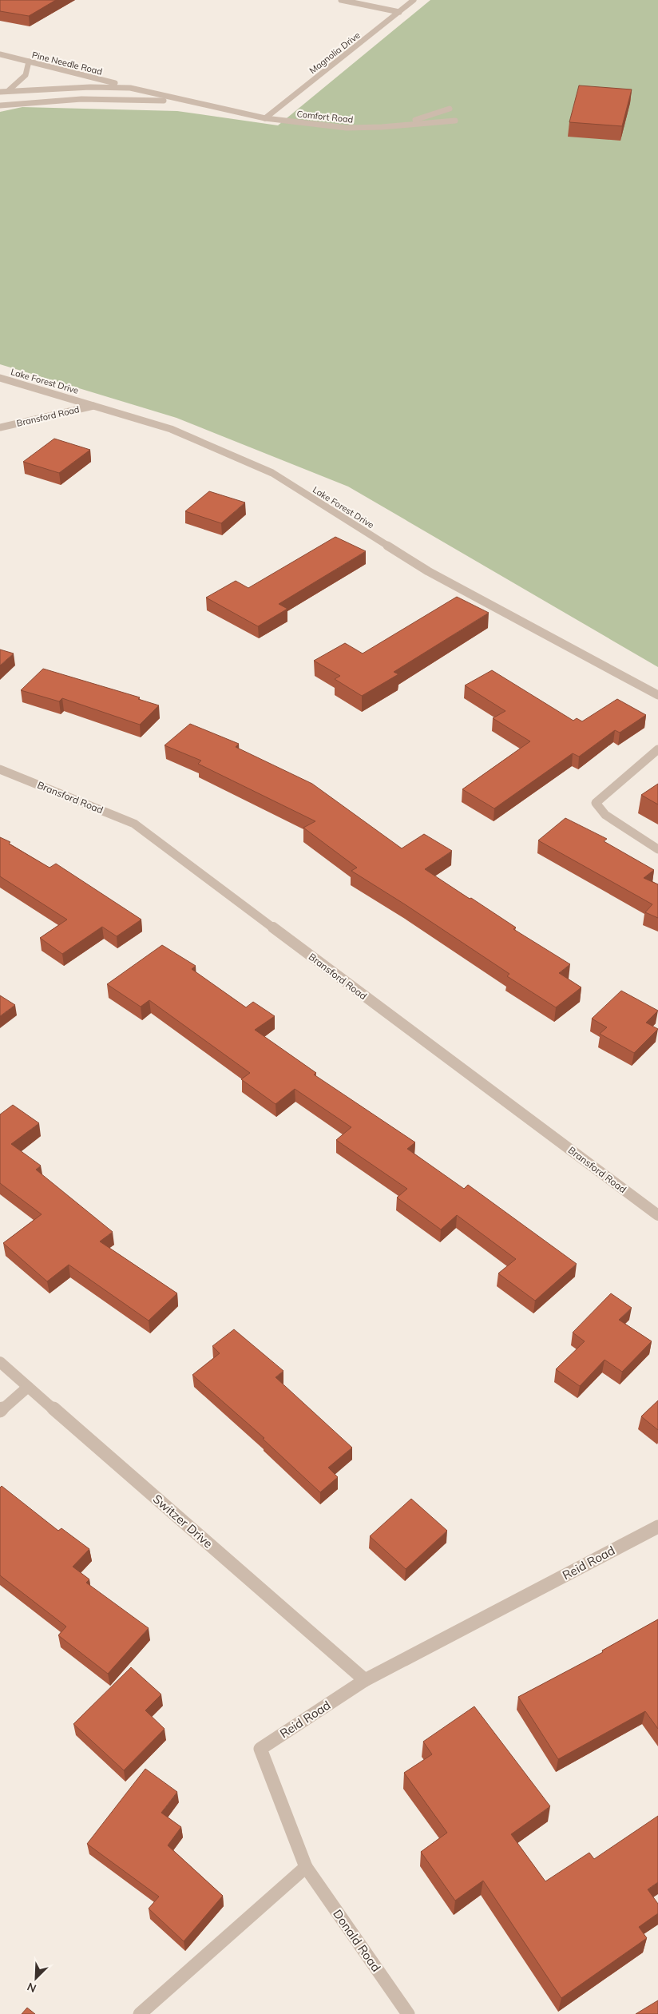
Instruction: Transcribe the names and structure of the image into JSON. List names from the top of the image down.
{
  "streets": {
    "street": [
      "Magnolia Drive",
      "Pine Needle Road",
      "Comfort Road",
      "Lake Forest Drive",
      "Bransford Road",
      "Switzer Drive",
      "Reid Road",
      "Donald Road"
    ]
  },
  "crossings": [
    ["Magnolia Drive", "Comfort Road"],
    ["Pine Needle Road", "Comfort Road"],
    ["Lake Forest Drive", "Bransford Road"],
    ["Switzer Drive", "Reid Road"],
    ["Reid Road", "Donald Road"]
  ],
  "north": "bottom left"
}
